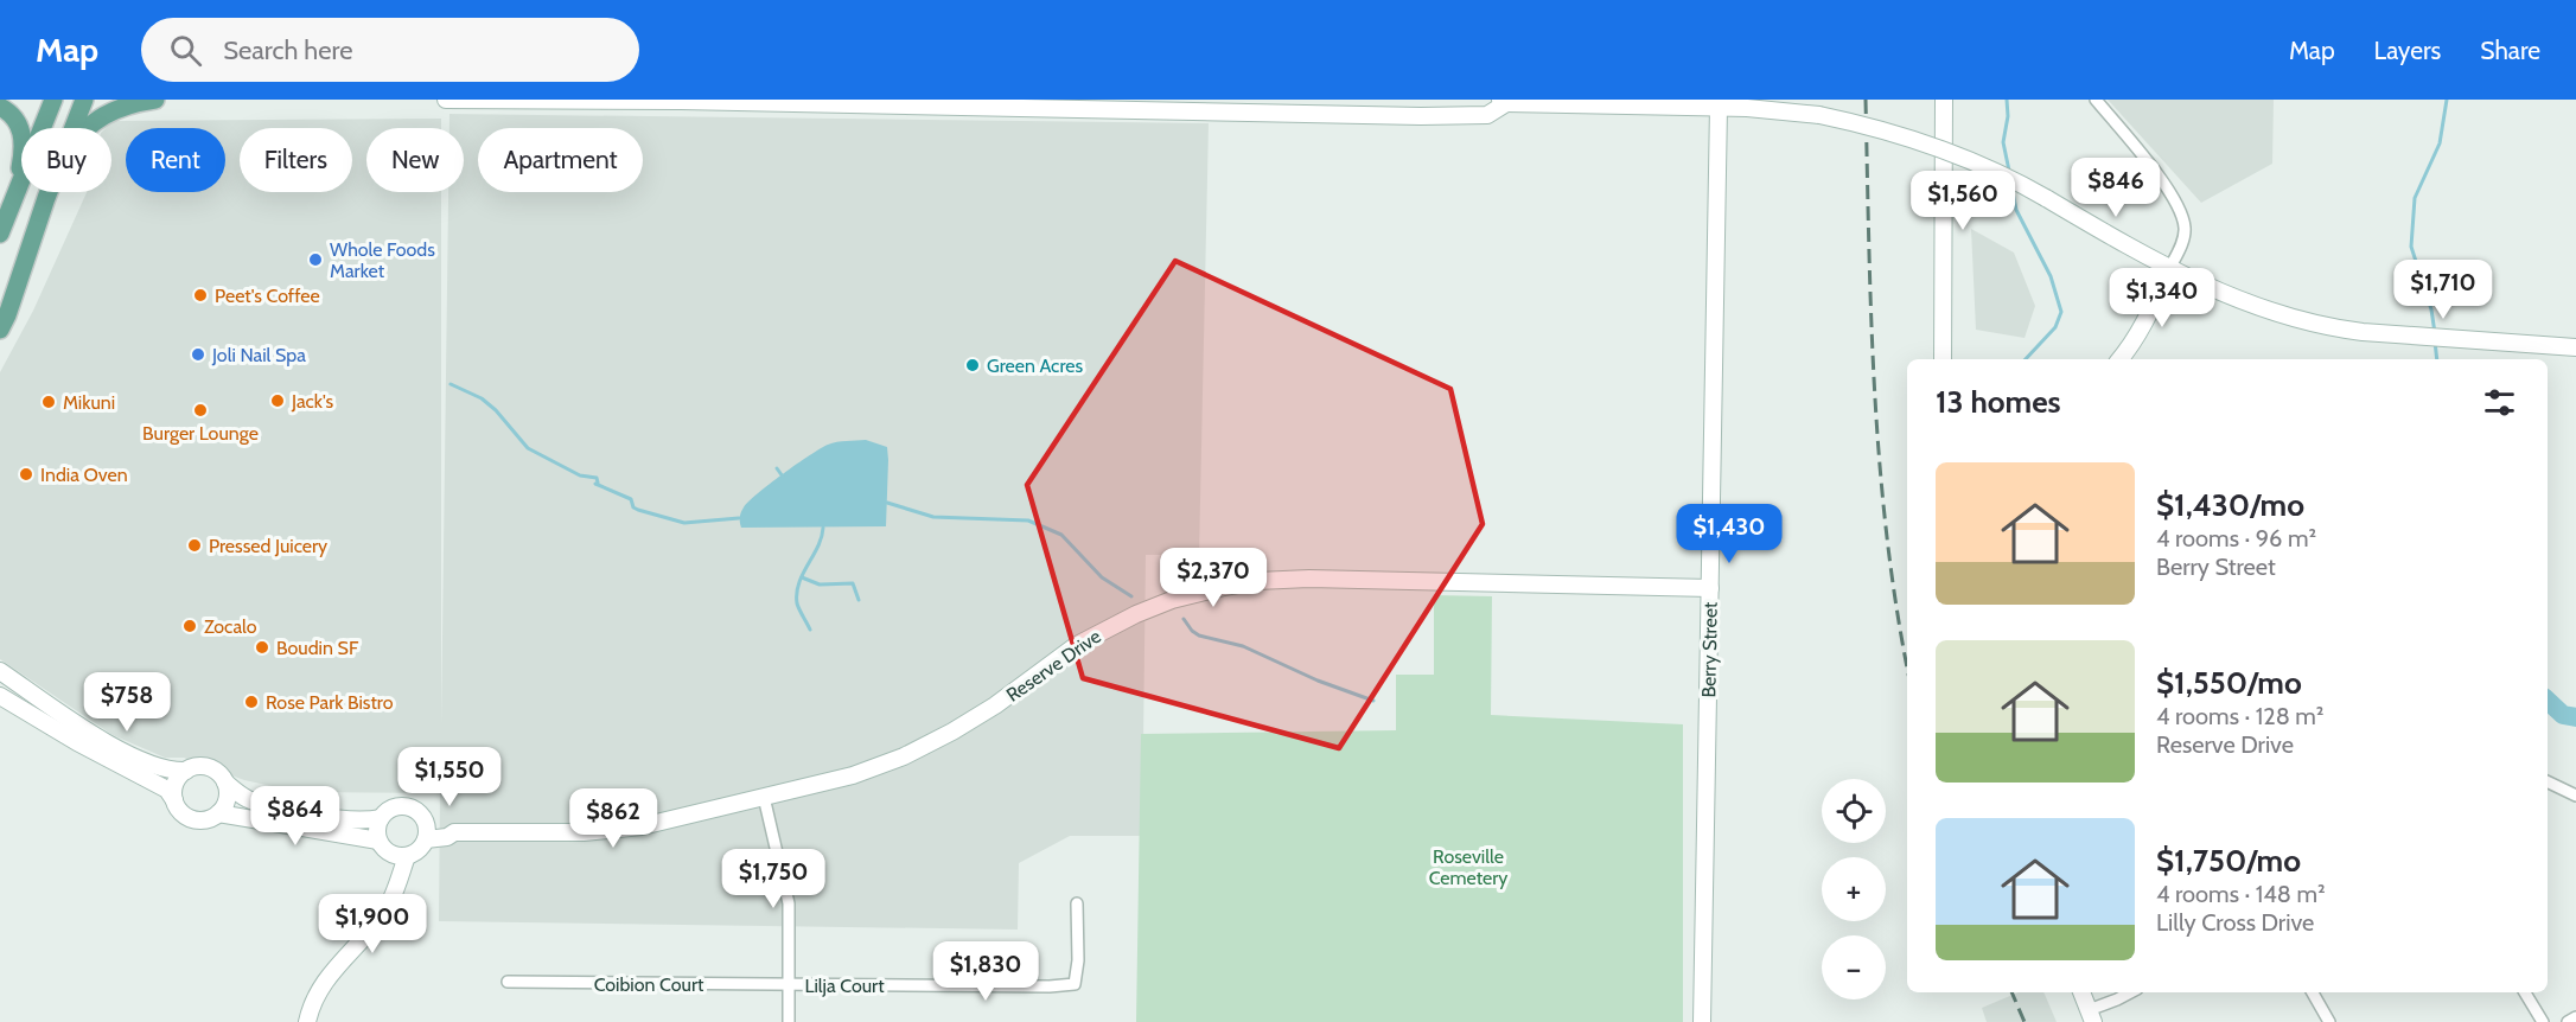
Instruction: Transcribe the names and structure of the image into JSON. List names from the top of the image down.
{
  "streets": {
    "street": [
      "Berry Street",
      "Reserve Drive",
      "Coibion Court",
      "Lilja Court"
    ]
  },
  "crossings": [
    ["Berry Street", "Reserve Drive"],
    ["Coibion Court", "Lilja Court"]
  ],
  "parks": ["Roseville Cemetery"],
  "places": [
    "Whole Foods Market",
    "Peet's Coffee",
    "Joli Nail Spa",
    "Green Acres",
    "Jack's",
    "Mikuni",
    "Burger Lounge",
    "India Oven",
    "Pressed Juicery",
    "Zocalo",
    "Boudin SF",
    "Rose Park Bistro"
  ],
  "page": {
    "header": "Map",
    "search": "Search here",
    "nav": ["Map", "Layers", "Share"],
    "chip": [
      "Buy",
      "Rent",
      "Filters",
      "New",
      "Apartment"
    ],
    "price": [
      "$846",
      "$1,560",
      "$1,710",
      "$1,340",
      "$1,430",
      "$2,370",
      "$758",
      "$1,550",
      "$864",
      "$862",
      "$1,750",
      "$1,900",
      "$1,830"
    ],
    "heading": "13 homes",
    "list": [
      {
        "name": "$1,430/mo",
        "note": "4 rooms · 96 m² · Berry Street"
      },
      {
        "name": "$1,550/mo",
        "note": "4 rooms · 128 m² · Reserve Drive"
      },
      {
        "name": "$1,750/mo",
        "note": "4 rooms · 148 m² · Lilly Cross Drive"
      }
    ],
    "map_buttons": ["+", "−"]
  }
}
